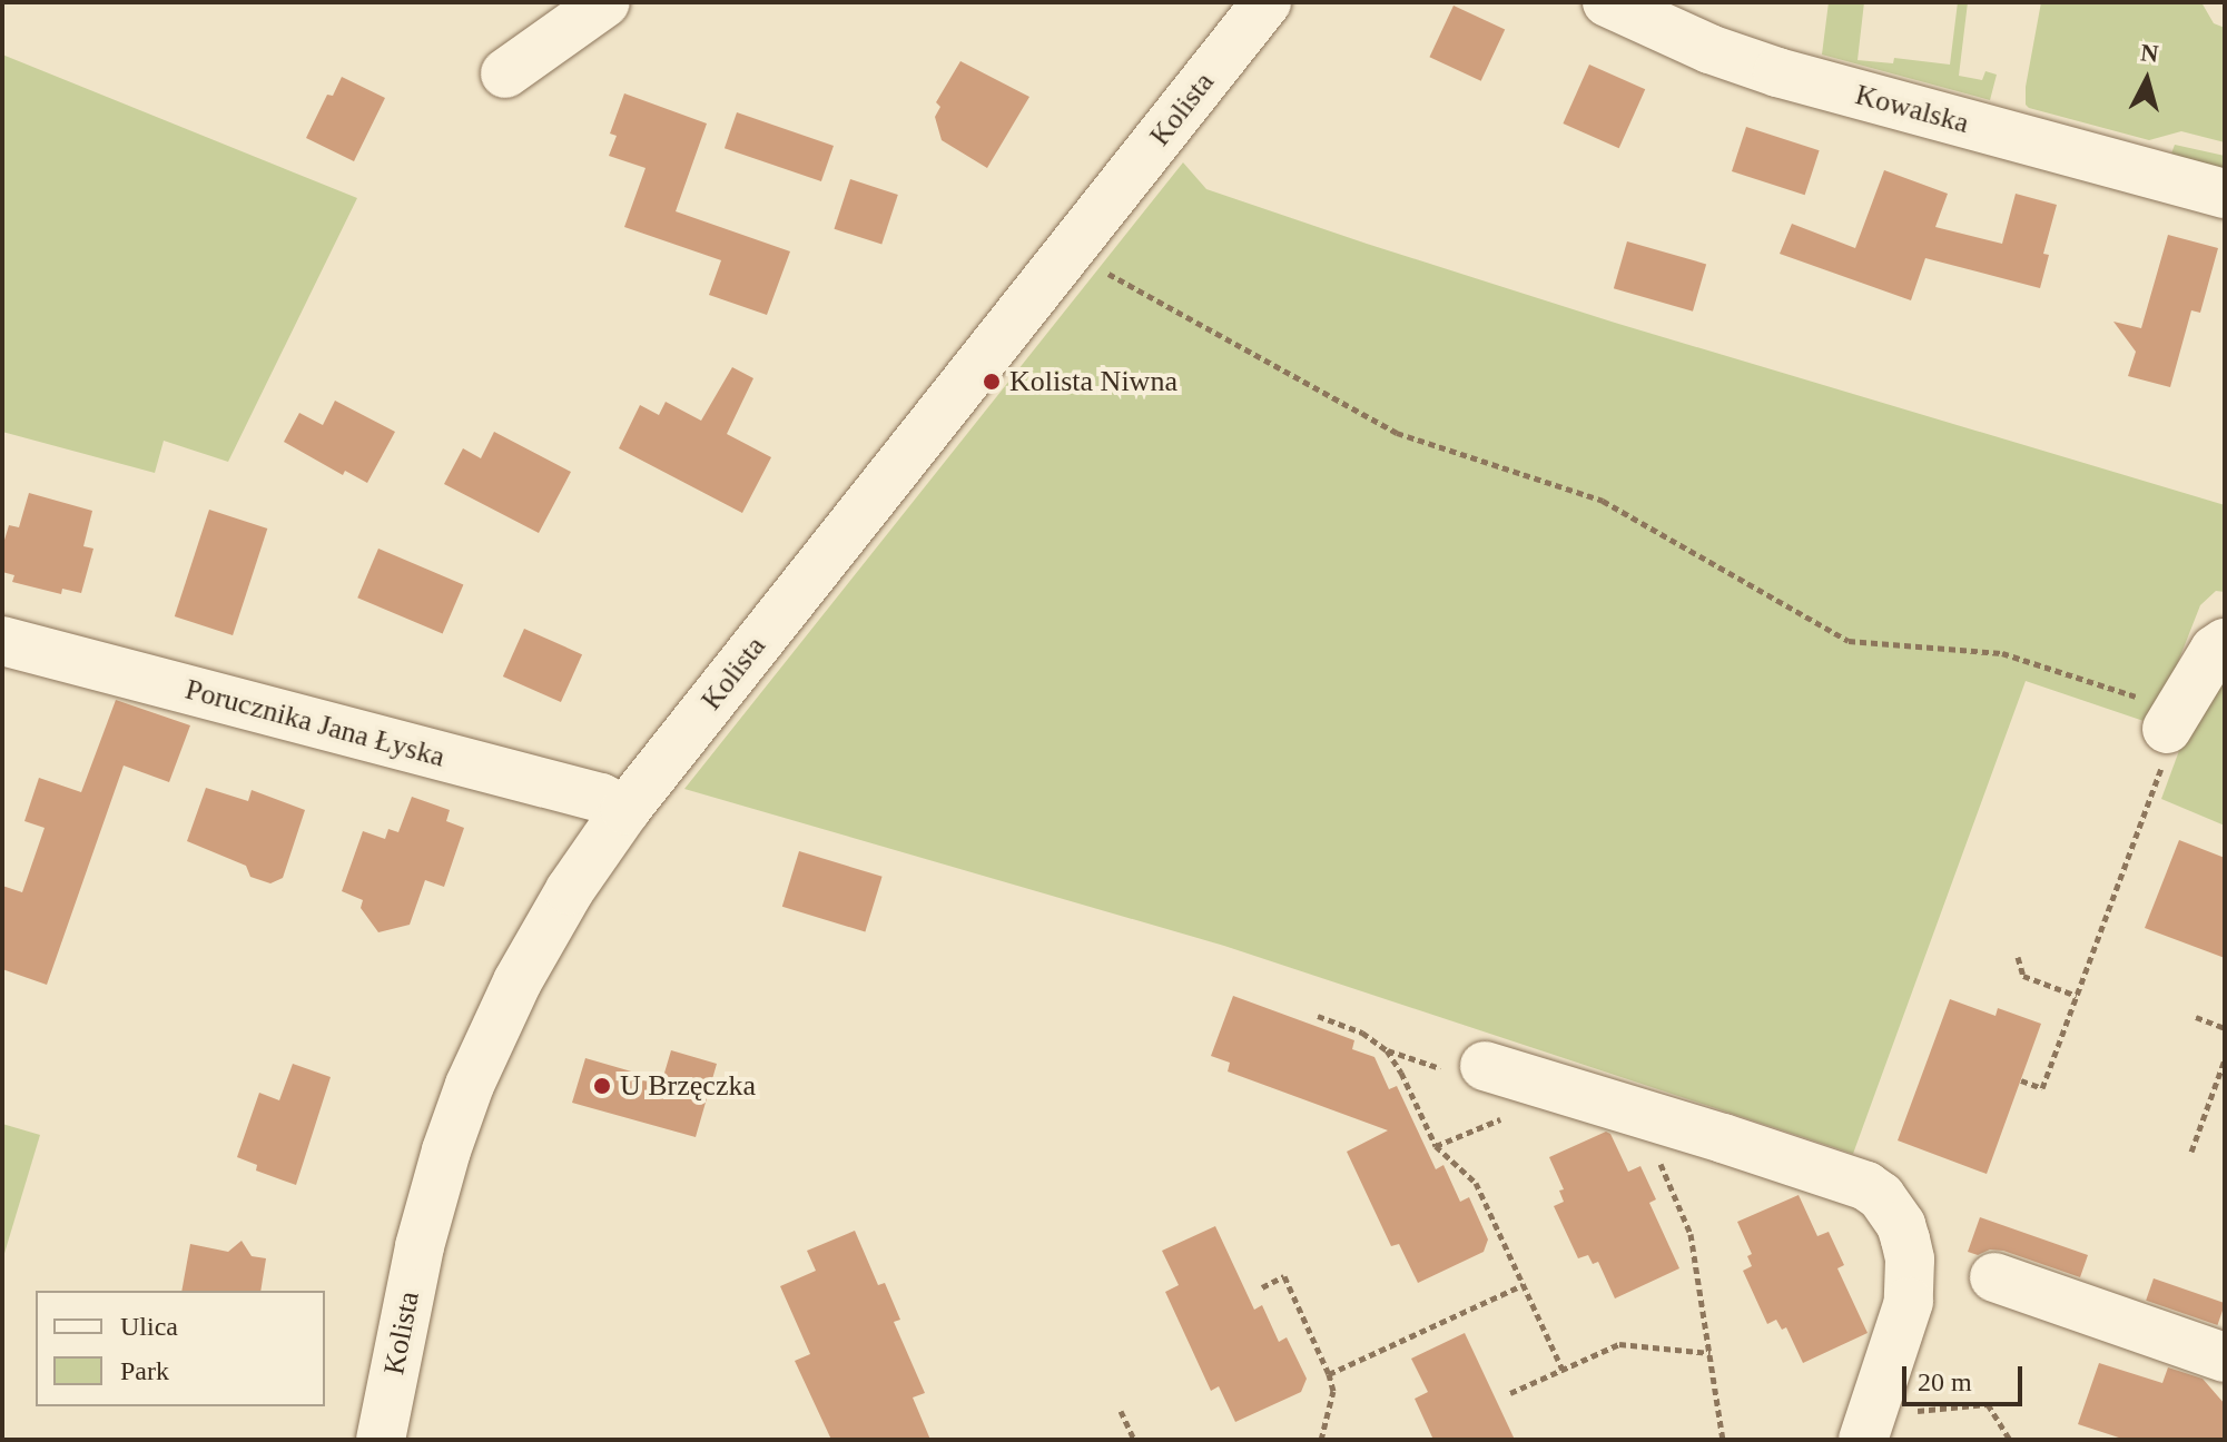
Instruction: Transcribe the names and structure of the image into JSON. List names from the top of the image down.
{
  "streets": {
    "street": ["Kolista", "Kowalska", "Porucznika Jana Łyska"]
  },
  "crossings": [
    ["Kolista", "Porucznika Jana Łyska"]
  ],
  "places": ["Kolista Niwna", "U Brzęczka"],
  "legend": ["Ulica", "Park"],
  "scale_bar": "20 m",
  "north": "top"
}
